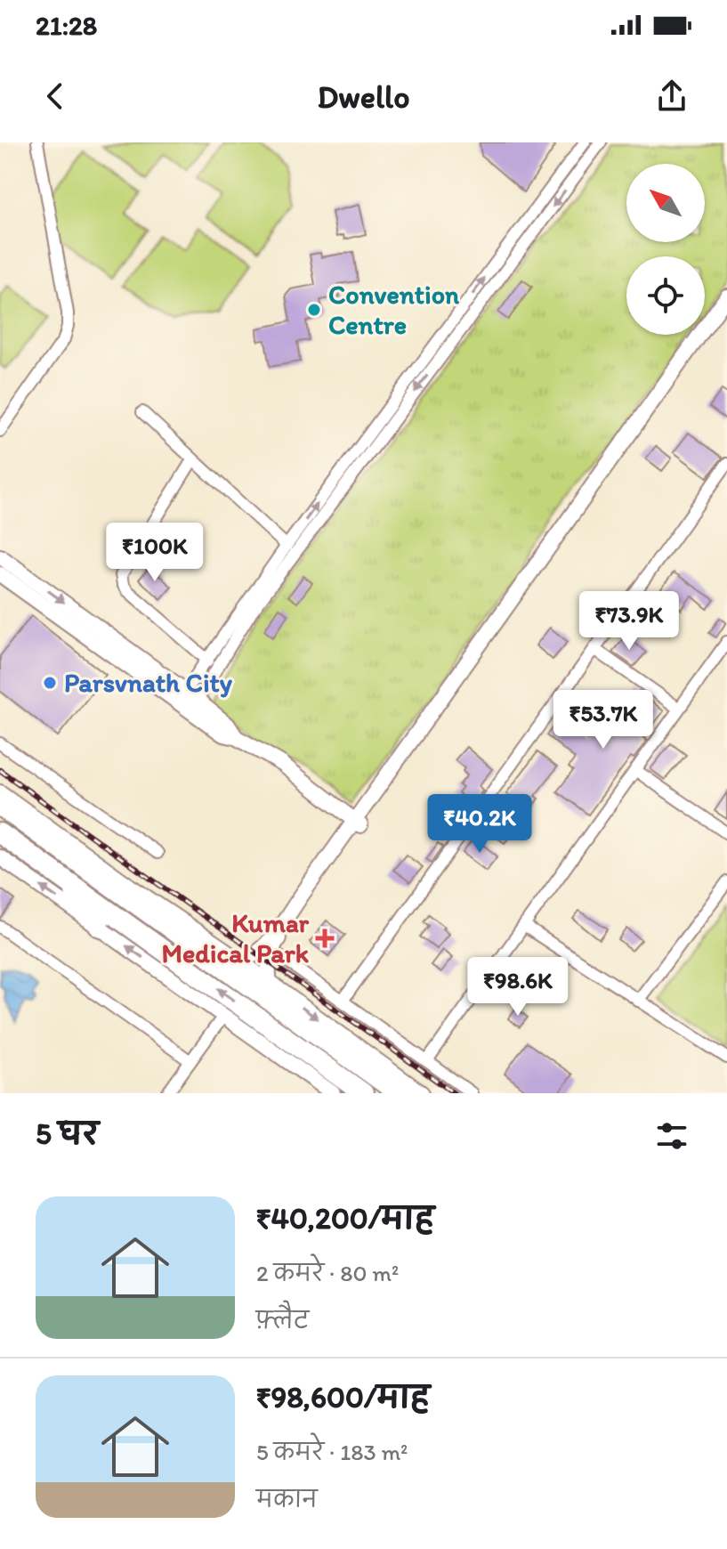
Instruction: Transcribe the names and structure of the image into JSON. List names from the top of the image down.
{
  "places": {
    "other": ["Convention Centre", "Parsvnath City"],
    "health": ["Kumar Medical Park"]
  },
  "north": "top left",
  "page": {
    "status": "21:28",
    "header": "Dwello",
    "price": [
      "₹100K",
      "₹73.9K",
      "₹53.7K",
      "₹40.2K",
      "₹98.6K"
    ],
    "heading": "5 घर",
    "list": [
      {
        "name": "₹40,200/माह",
        "note": "2 कमरे · 80 m² · फ़्लैट"
      },
      {
        "name": "₹98,600/माह",
        "note": "5 कमरे · 183 m² · मकान"
      }
    ]
  }
}
